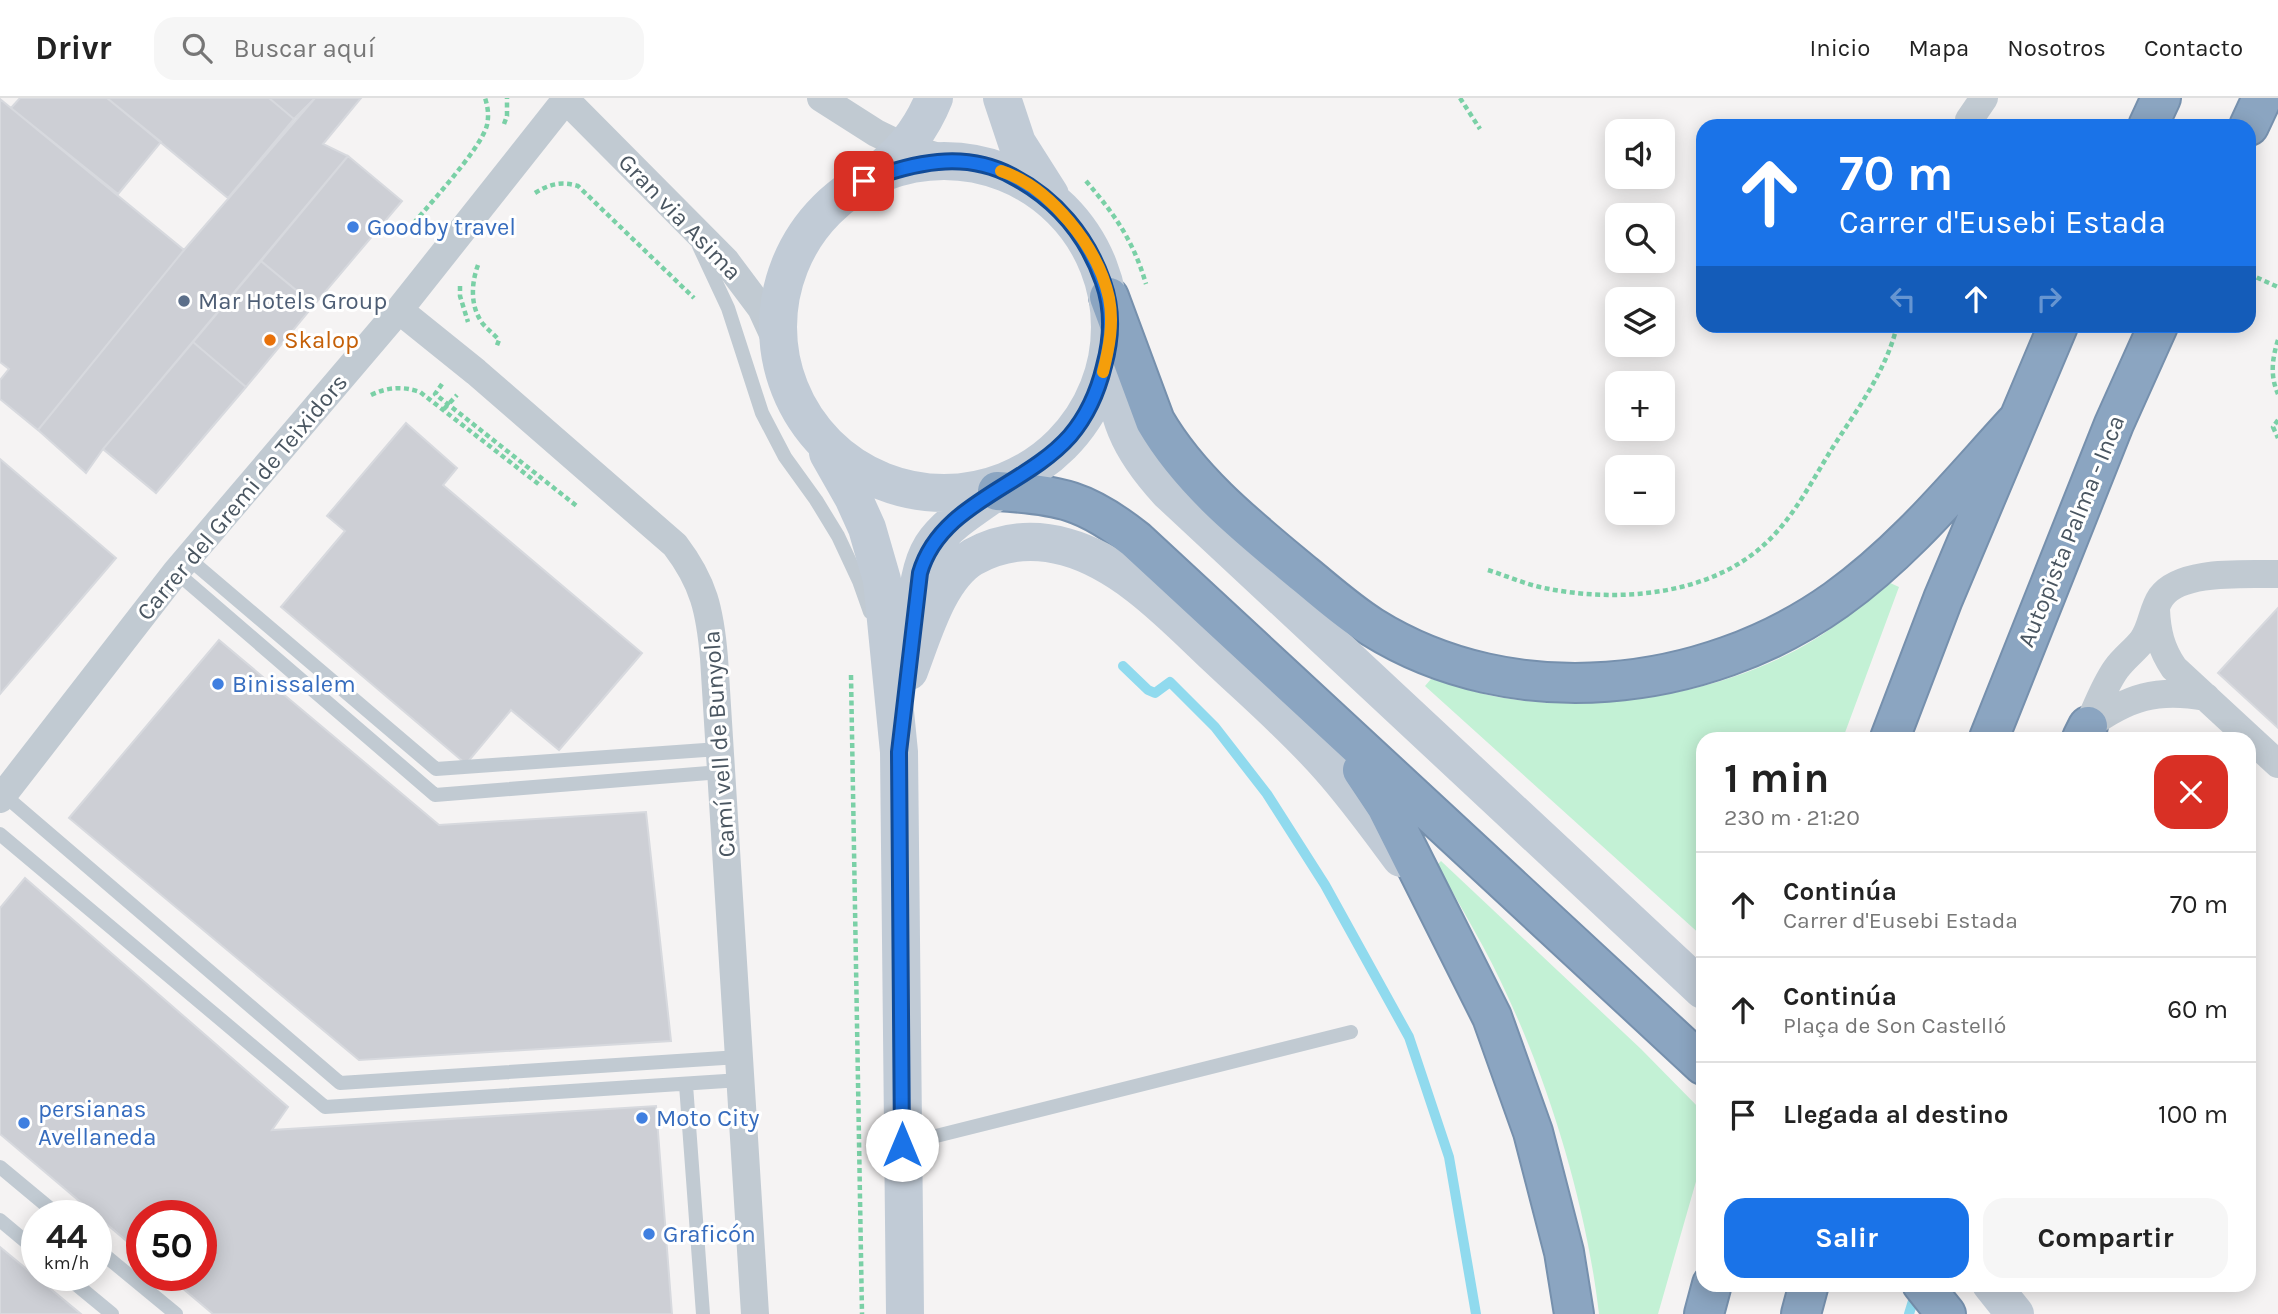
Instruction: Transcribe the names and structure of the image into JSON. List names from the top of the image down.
{
  "streets": {
    "highway": ["Autopista Palma - Inca"],
    "street": ["Gran via Asima", "Carrer del Gremi de Teixidors", "Camí vell de Bunyola"]
  },
  "crossings": [
    ["Gran via Asima", "Carrer del Gremi de Teixidors"],
    ["Carrer del Gremi de Teixidors", "Camí vell de Bunyola"]
  ],
  "places": [
    "Goodby travel",
    "Mar Hotels Group",
    "Skalop",
    "Binissalem",
    "Moto City",
    "persianas Avellaneda",
    "Graficón"
  ],
  "page": {
    "header": "Drivr",
    "search": "Buscar aquí",
    "nav": [
      "Inicio",
      "Mapa",
      "Nosotros",
      "Contacto"
    ],
    "map_buttons": ["+", "−"],
    "turn": ["70 m", "Carrer d'Eusebi Estada"],
    "heading": ["1 min", "230 m · 21:20"],
    "list": [
      {
        "name": "Continúa",
        "note": "Carrer d'Eusebi Estada",
        "value": "70 m"
      },
      {
        "name": "Continúa",
        "note": "Plaça de Son Castelló",
        "value": "60 m"
      },
      {
        "name": "Llegada al destino",
        "value": "100 m"
      }
    ],
    "buttons": ["Salir", "Compartir"],
    "speed": "44 km/h",
    "limit": "50"
  }
}
